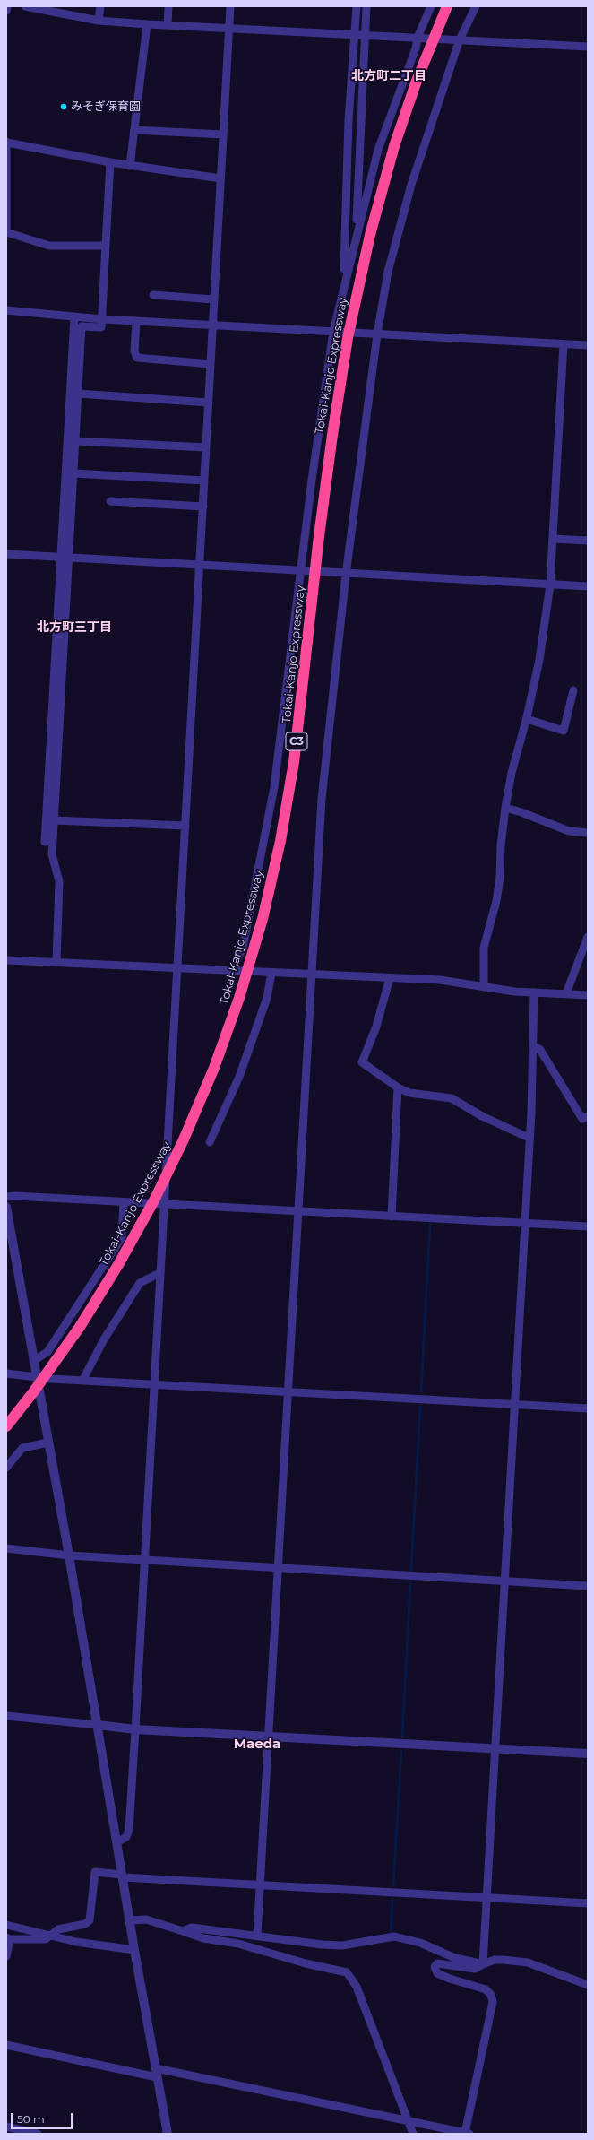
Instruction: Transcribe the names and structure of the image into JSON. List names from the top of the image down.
{
  "streets": {
    "highway": ["Tokai-Kanjo Expressway", "C3"]
  },
  "districts": ["北方町二丁目", "北方町三丁目", "Maeda"],
  "places": ["みそぎ保育園"],
  "scale_bar": "50 m"
}
